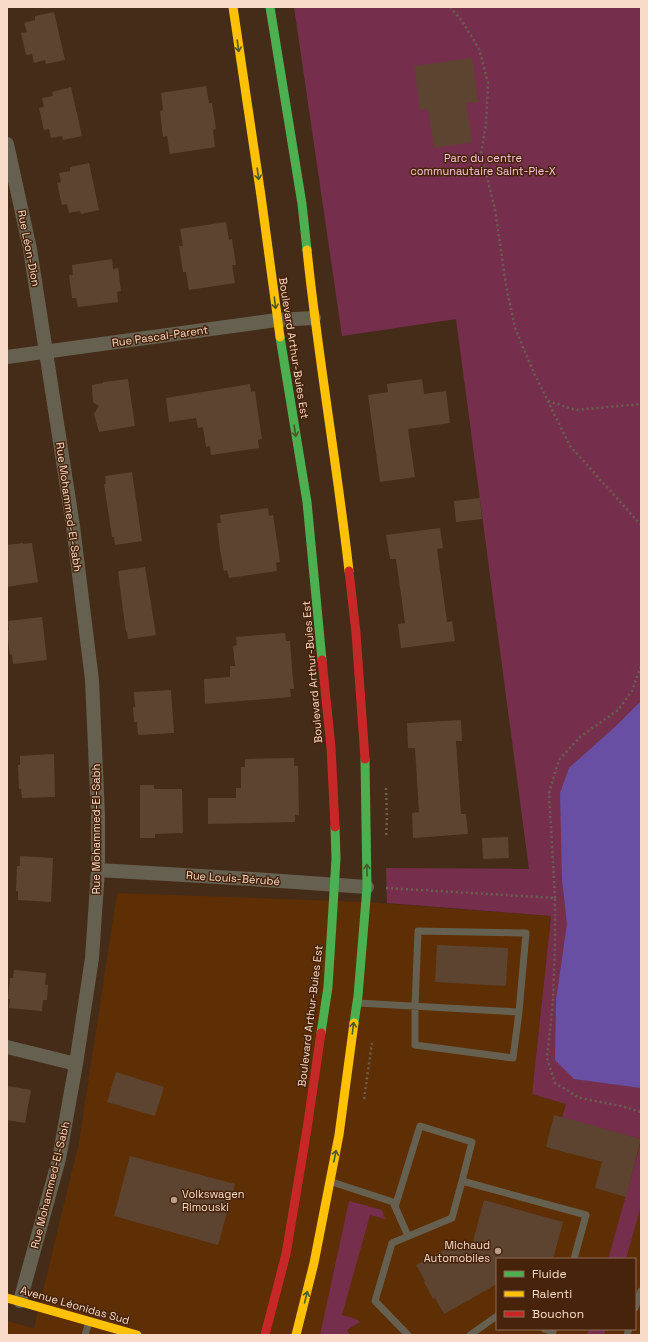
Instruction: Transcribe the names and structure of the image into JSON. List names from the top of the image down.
{
  "streets": {
    "street": [
      "Rue Léon-Dion",
      "Rue Pascal-Parent",
      "Boulevard Arthur-Buies Est",
      "Rue Mohammed-El-Sabh",
      "Rue Louis-Bérubé",
      "Avenue Léonidas Sud"
    ]
  },
  "crossings": [
    ["Rue Léon-Dion", "Rue Pascal-Parent"],
    ["Rue Léon-Dion", "Rue Mohammed-El-Sabh"],
    ["Rue Pascal-Parent", "Boulevard Arthur-Buies Est"],
    ["Rue Pascal-Parent", "Rue Mohammed-El-Sabh"],
    ["Boulevard Arthur-Buies Est", "Rue Louis-Bérubé"],
    ["Rue Mohammed-El-Sabh", "Rue Louis-Bérubé"],
    ["Rue Mohammed-El-Sabh", "Avenue Léonidas Sud"]
  ],
  "parks": ["Parc du centre communautaire Saint-Pie-X"],
  "places": ["Volkswagen Rimouski", "Michaud Automobiles"],
  "legend": ["Fluide", "Ralenti", "Bouchon"]
}
